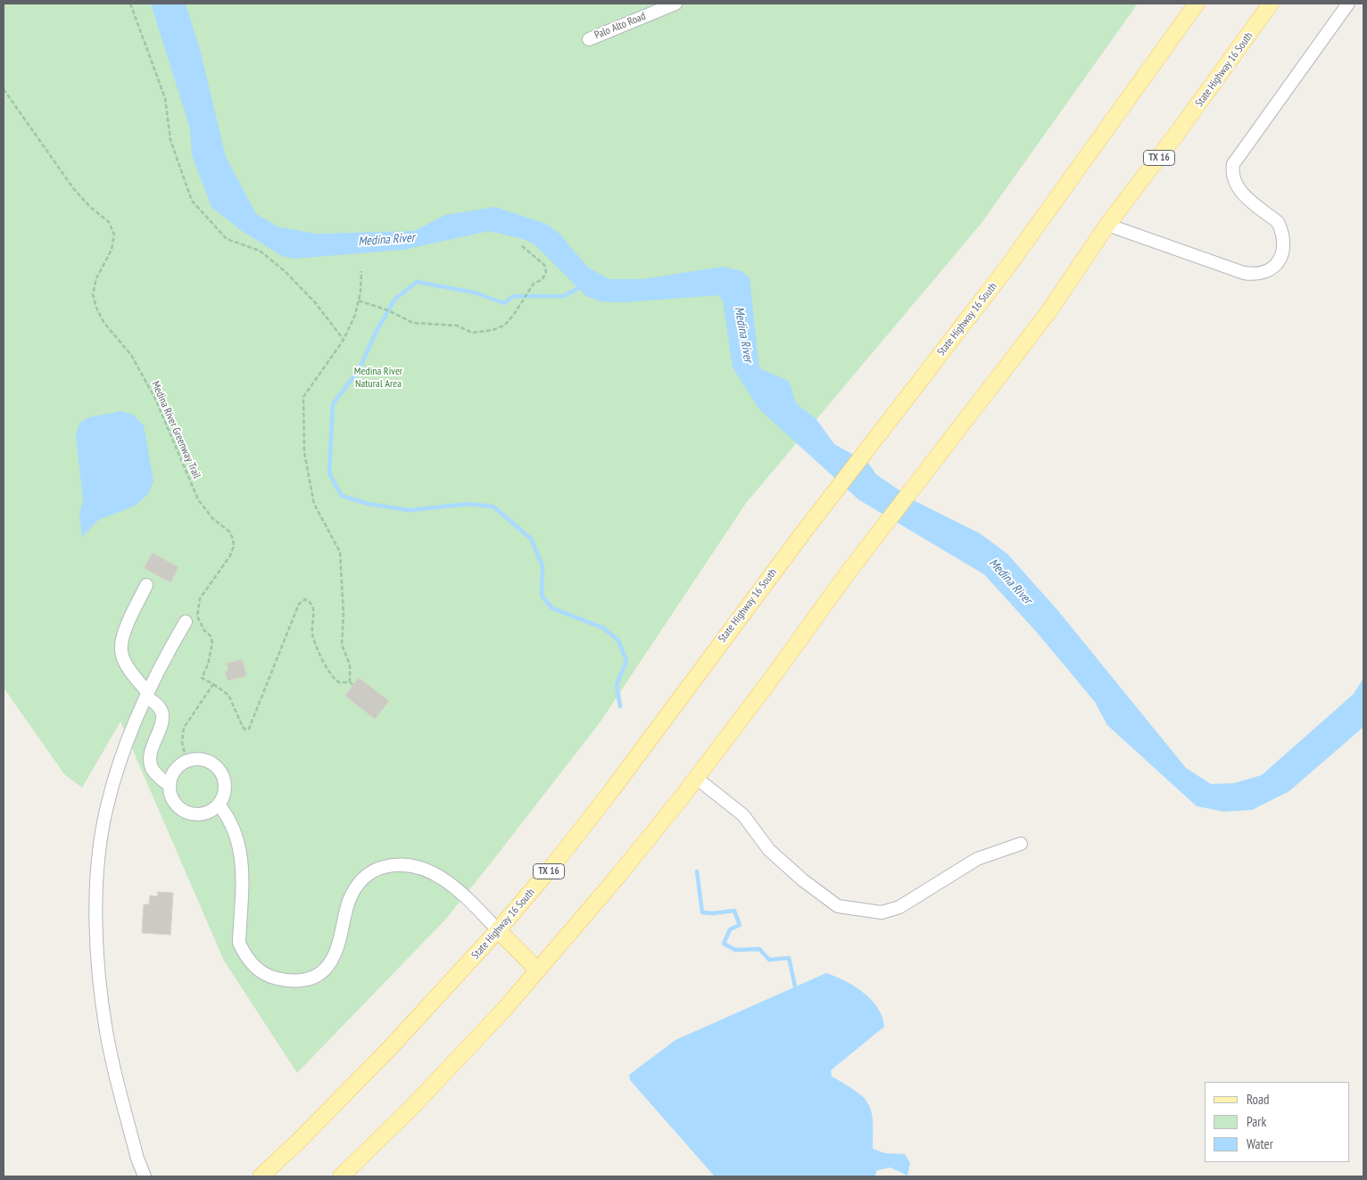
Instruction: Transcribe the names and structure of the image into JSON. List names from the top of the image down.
{
  "streets": {
    "main road": ["State Highway 16 South", "TX 16"],
    "street": ["Palo Alto Road"],
    "path": ["Medina River Greenway Trail"]
  },
  "water": ["Medina River"],
  "parks": ["Medina River Natural Area"],
  "legend": ["Road", "Park", "Water"]
}
